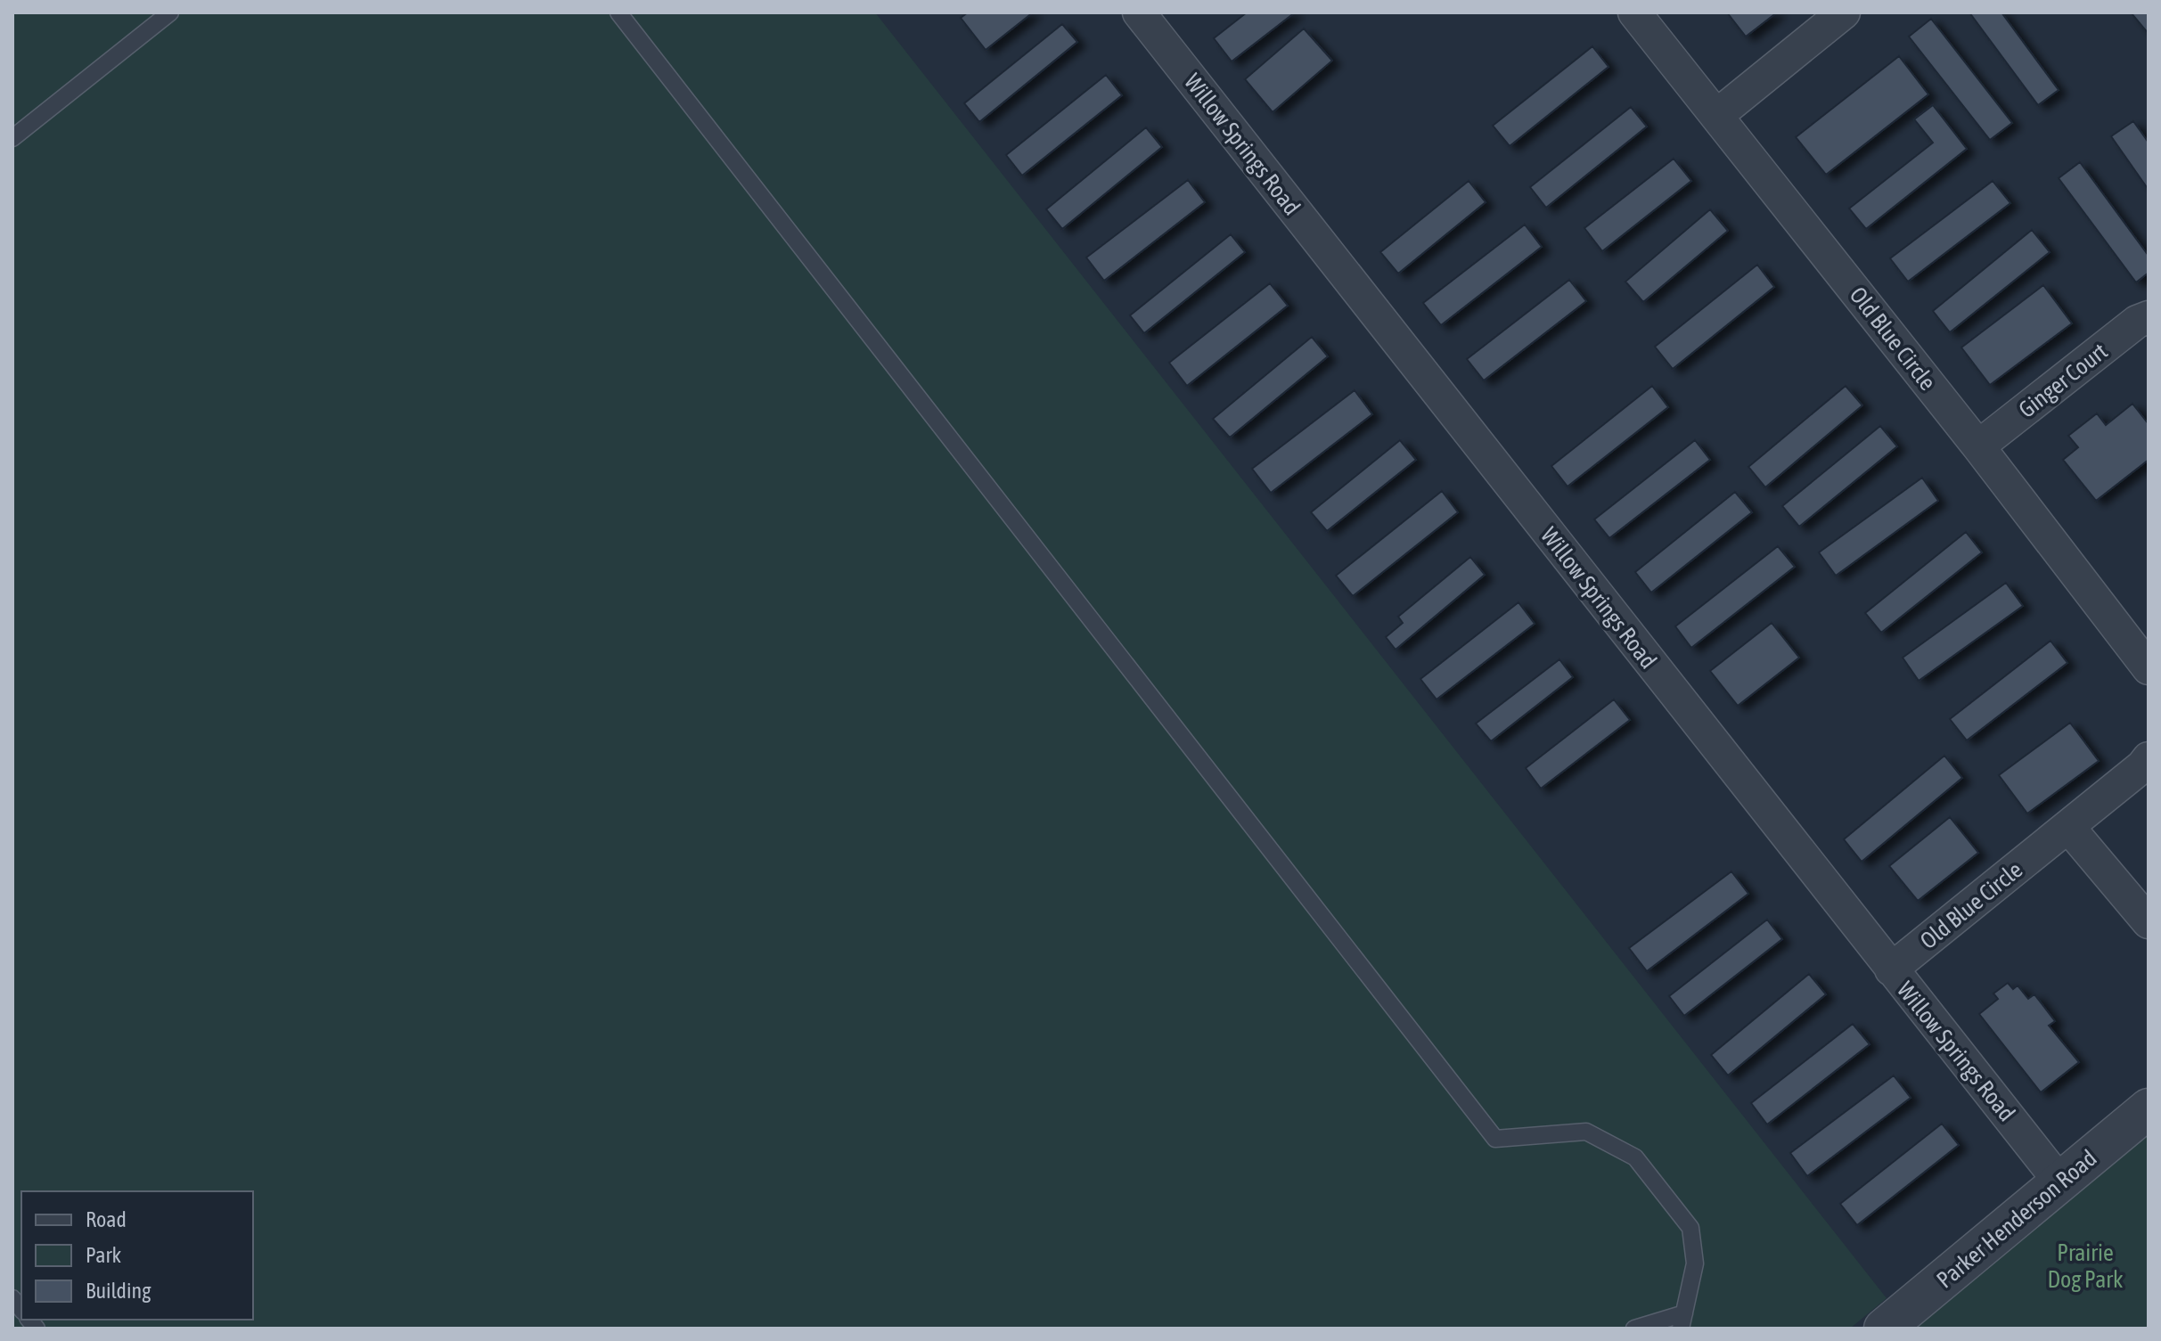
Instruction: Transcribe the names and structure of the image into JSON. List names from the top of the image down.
{
  "streets": {
    "street": [
      "Willow Springs Road",
      "Old Blue Circle",
      "Ginger Court",
      "Parker Henderson Road"
    ]
  },
  "crossings": [
    ["Willow Springs Road", "Old Blue Circle"],
    ["Willow Springs Road", "Parker Henderson Road"],
    ["Old Blue Circle", "Ginger Court"]
  ],
  "parks": ["Prairie Dog Park"],
  "legend": ["Road", "Park", "Building"]
}
